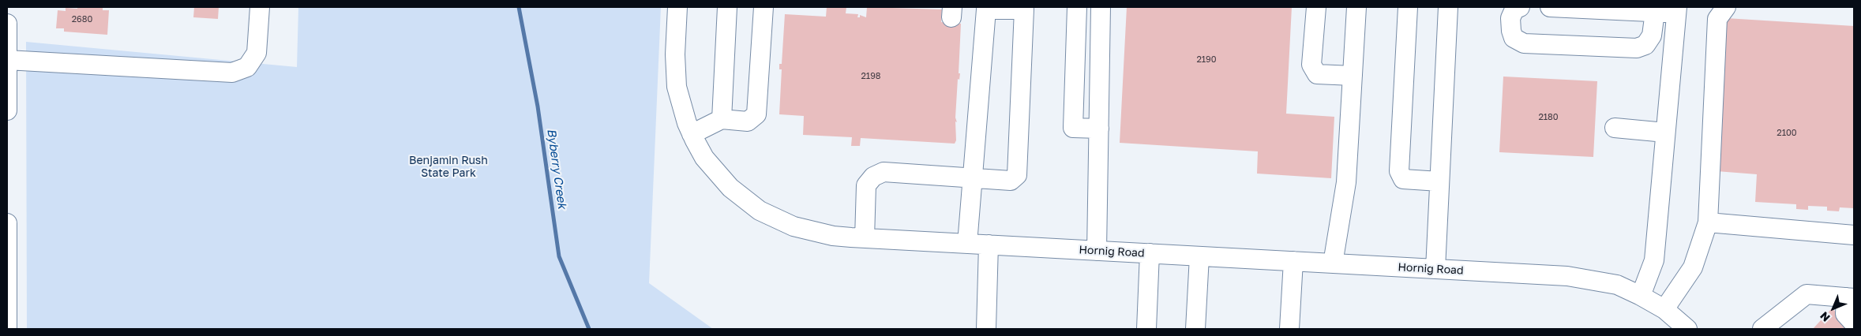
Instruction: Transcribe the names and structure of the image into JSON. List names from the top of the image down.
{
  "streets": {
    "street": ["Hornig Road"]
  },
  "water": ["Byberry Creek"],
  "parks": ["Benjamin Rush State Park"],
  "house_numbers": [
    "2680",
    "2190",
    "2198",
    "2180",
    "2100"
  ],
  "north": "bottom left"
}
